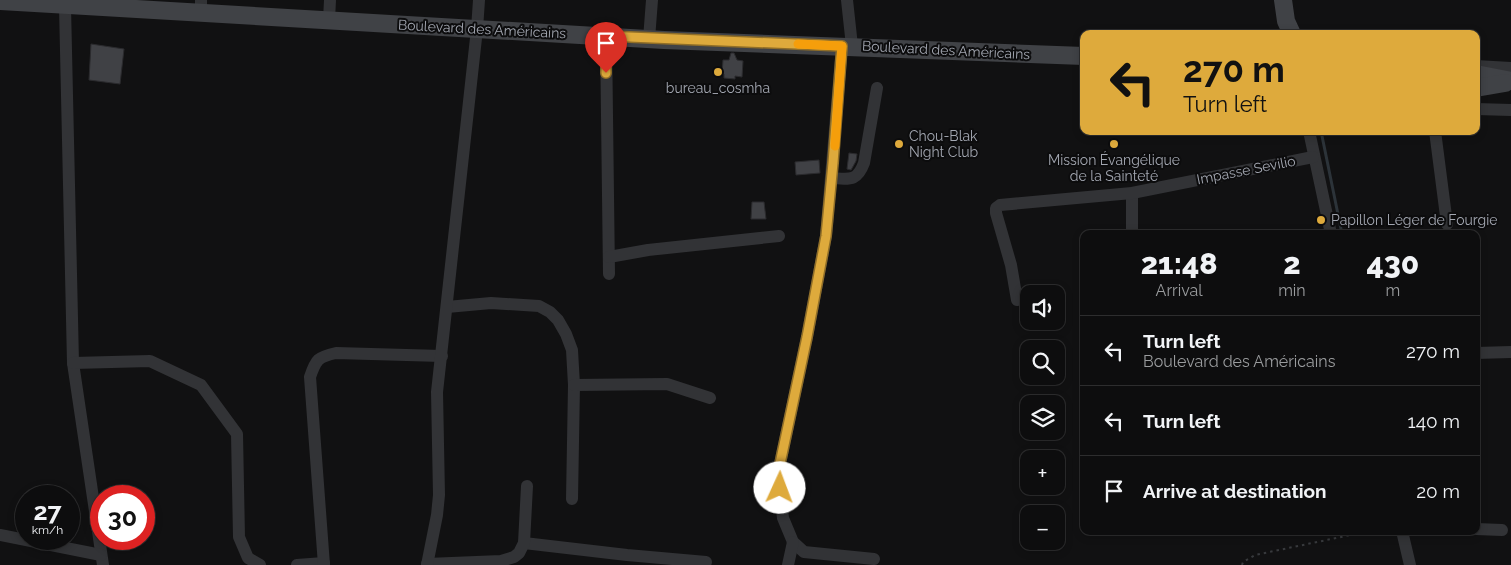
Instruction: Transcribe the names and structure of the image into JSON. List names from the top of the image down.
{
  "streets": {
    "main road": ["Boulevard des Américains"],
    "street": ["Impasse Sevilio"]
  },
  "places": [
    "bureau_cosmha",
    "Chou-Blak Night Club",
    "Mission Évangélique de la Sainteté",
    "Papillon Léger de Fourgie"
  ],
  "page": {
    "turn": ["270 m", "Turn left"],
    "eta": [
      "21:48",
      "Arrival",
      "2",
      "min",
      "430",
      "m"
    ],
    "map_buttons": ["+", "−"],
    "list": [
      {
        "name": "Turn left",
        "note": "Boulevard des Américains",
        "value": "270 m"
      },
      {
        "name": "Turn left",
        "value": "140 m"
      },
      {
        "name": "Arrive at destination",
        "value": "20 m"
      }
    ],
    "speed": "27 km/h",
    "limit": "30"
  }
}
